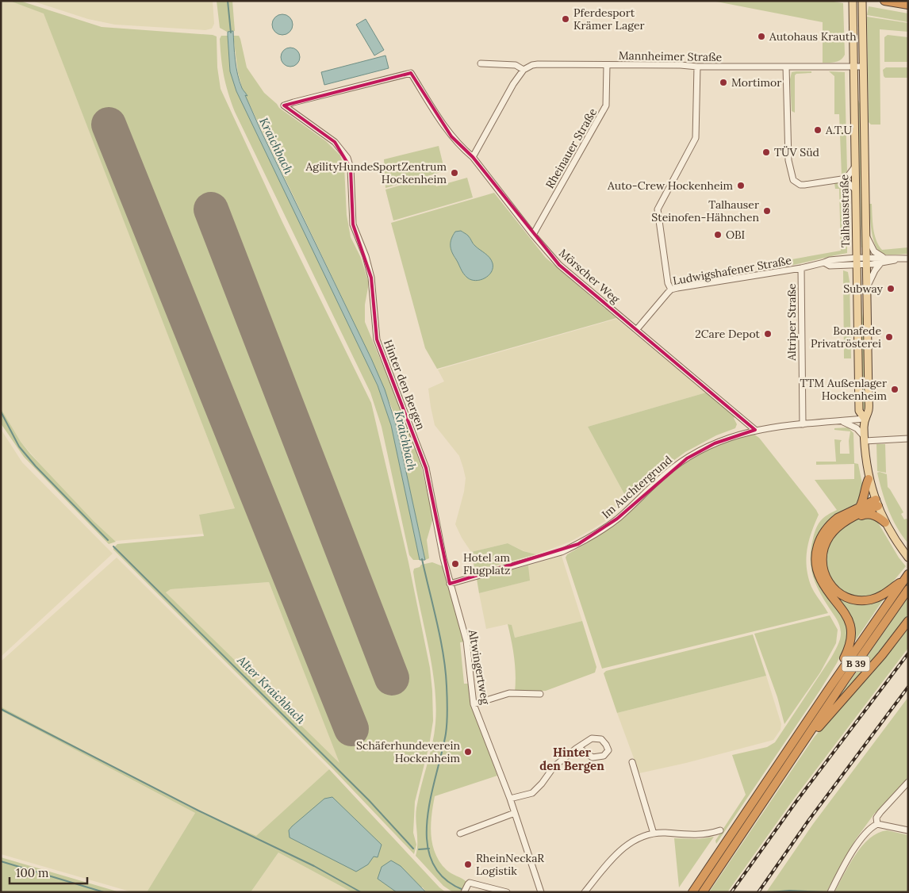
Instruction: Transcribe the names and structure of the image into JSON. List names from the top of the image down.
{
  "streets": {
    "highway": ["B 39"],
    "main road": ["Talhausstraße"],
    "street": [
      "Mannheimer Straße",
      "Rheinauer Straße",
      "Ludwigshafener Straße",
      "Mörscher Weg",
      "Altriper Straße",
      "Hinter den Bergen",
      "Im Auchtergrund",
      "Altwingertweg"
    ]
  },
  "crossings": [
    ["Mannheimer Straße", "Rheinauer Straße"],
    ["Mannheimer Straße", "Talhausstraße"],
    ["Rheinauer Straße", "Mörscher Weg"],
    ["Talhausstraße", "Ludwigshafener Straße"],
    ["Talhausstraße", "Im Auchtergrund"],
    ["Ludwigshafener Straße", "Mörscher Weg"],
    ["Ludwigshafener Straße", "Altriper Straße"],
    ["Mörscher Weg", "Hinter den Bergen"],
    ["Mörscher Weg", "Im Auchtergrund"],
    ["Altriper Straße", "Im Auchtergrund"],
    ["Hinter den Bergen", "Altwingertweg"],
    ["Im Auchtergrund", "Altwingertweg"]
  ],
  "districts": ["Hinter den Bergen"],
  "water": ["Kraichbach", "Alter Kraichbach"],
  "places": [
    "Pferdesport Krämer Lager",
    "Autohaus Krauth",
    "Mortimor",
    "A.T.U",
    "TÜV Süd",
    "AgilityHundeSportZentrum Hockenheim",
    "Auto-Crew Hockenheim",
    "Talhauser Steinofen-Hähnchen",
    "OBI",
    "Subway",
    "2Care Depot",
    "Bonafede Privatrösterei",
    "TTM Außenlager Hockenheim",
    "Hotel am Flugplatz",
    "Schäferhundeverein Hockenheim",
    "RheinNeckaR Logistik"
  ],
  "scale_bar": "100 m"
}
